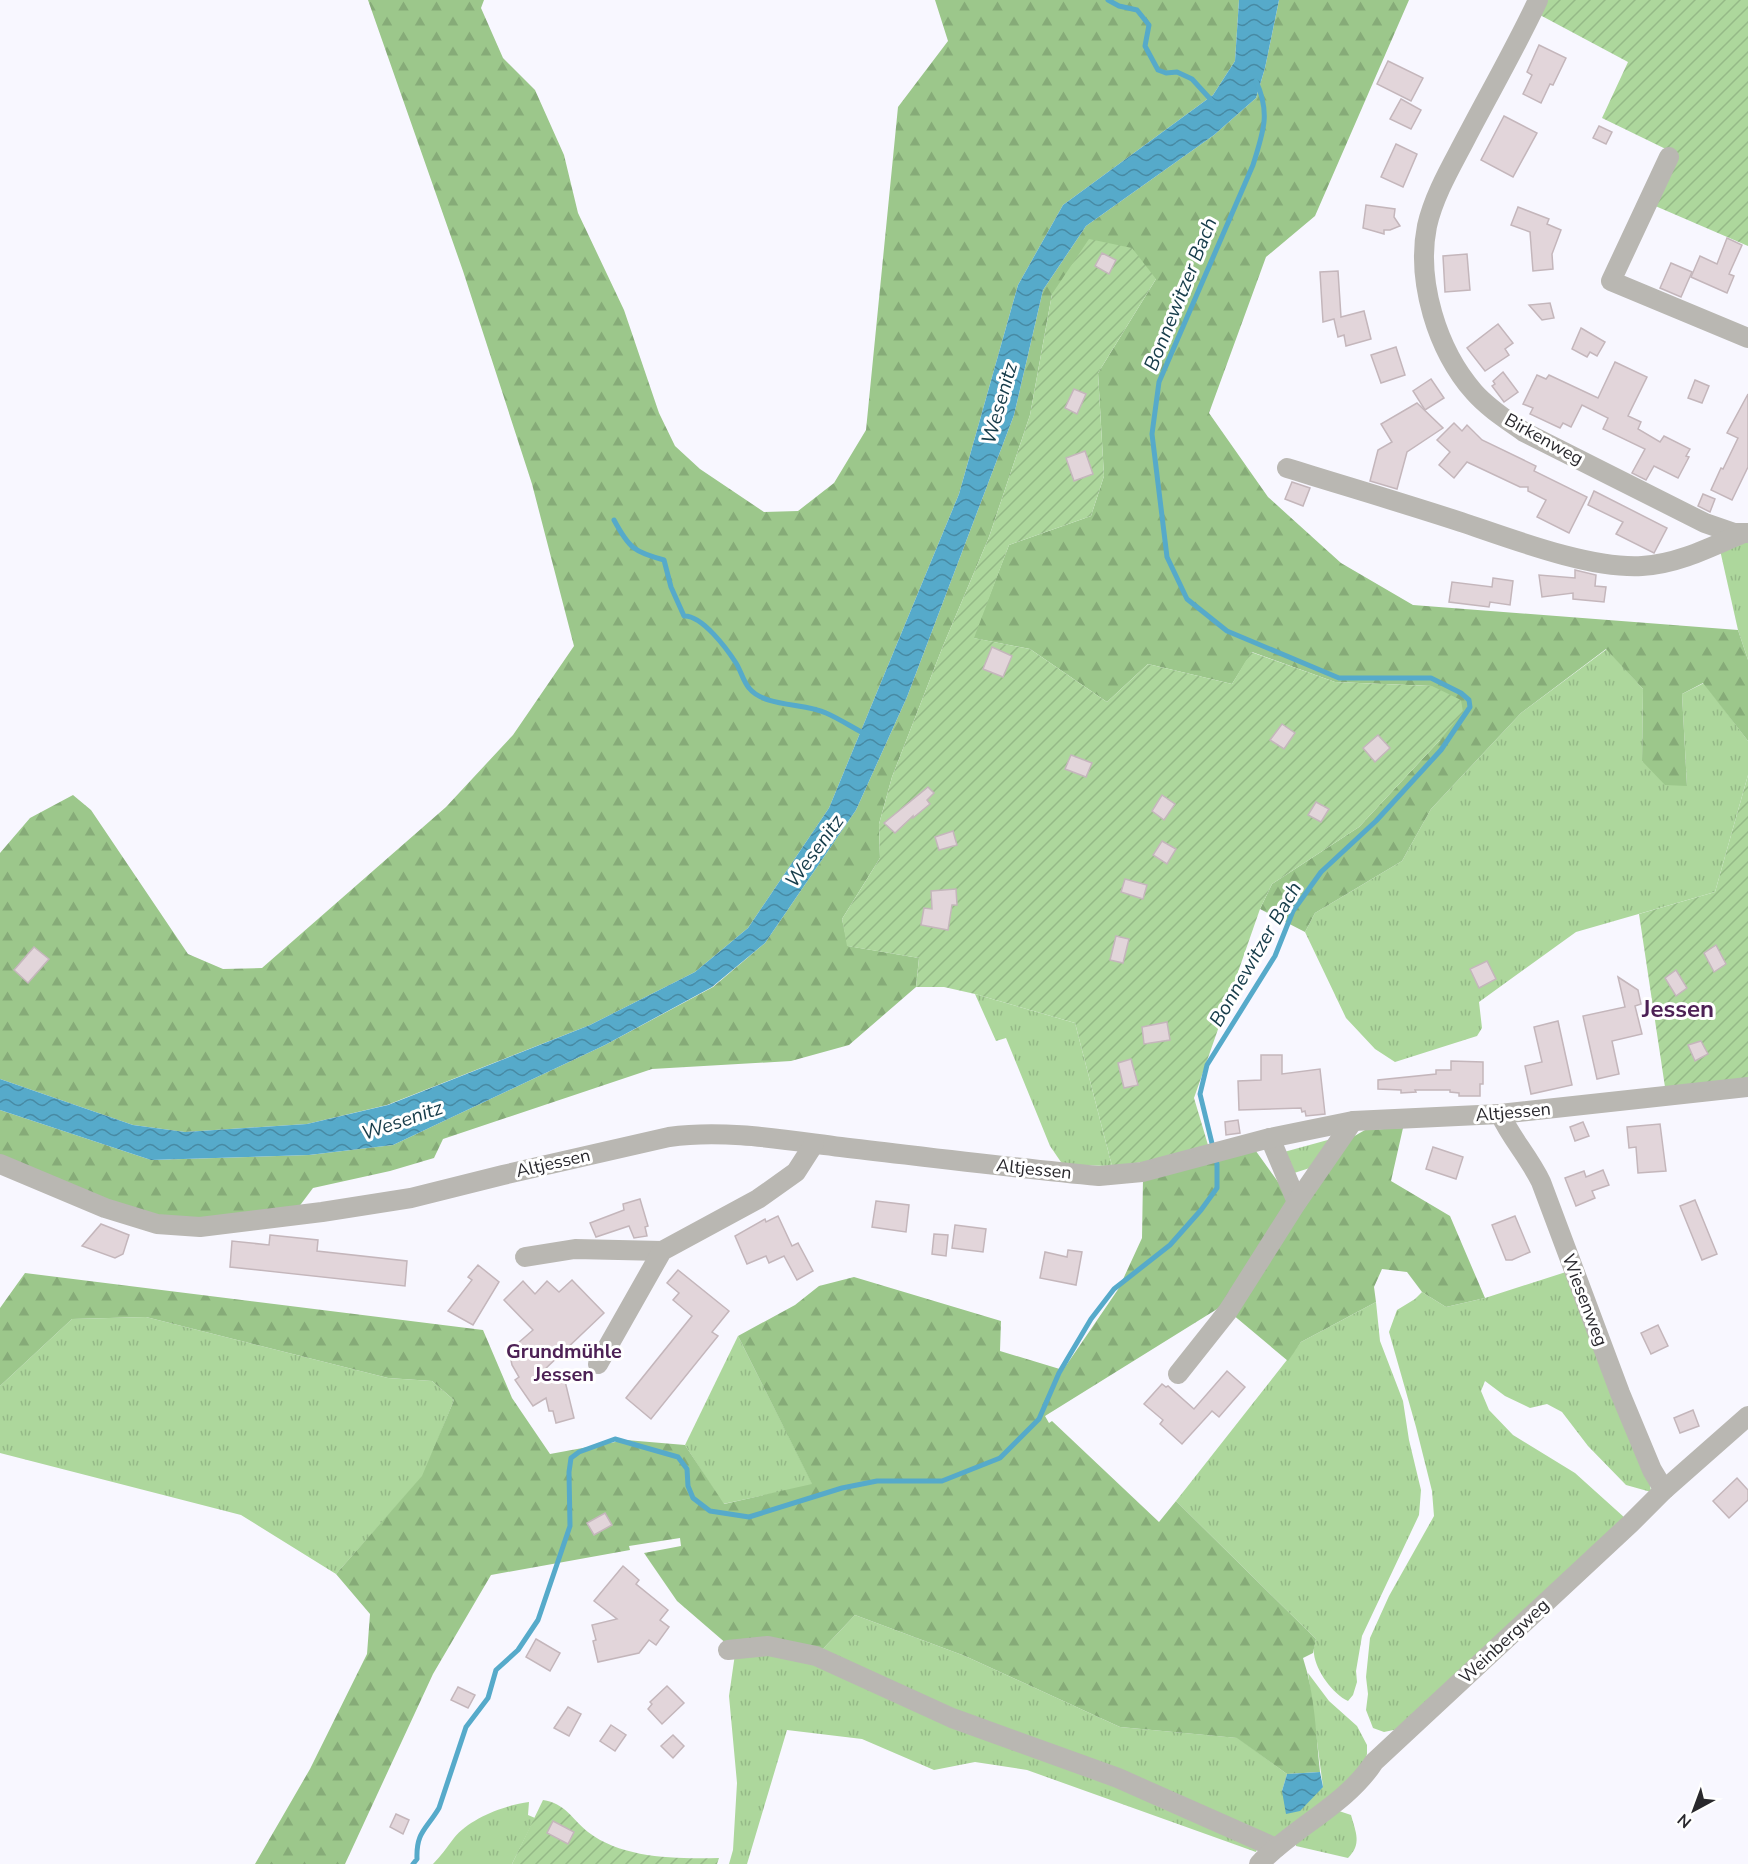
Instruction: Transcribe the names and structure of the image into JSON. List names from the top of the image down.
{
  "streets": {
    "street": [
      "Birkenweg",
      "Altjessen",
      "Wiesenweg",
      "Weinbergweg"
    ]
  },
  "crossings": [
    ["Altjessen", "Wiesenweg"],
    ["Wiesenweg", "Weinbergweg"]
  ],
  "districts": ["Jessen", "Grundmühle Jessen"],
  "water": ["Bonnewitzer Bach", "Wesenitz"],
  "north": "bottom left"
}
